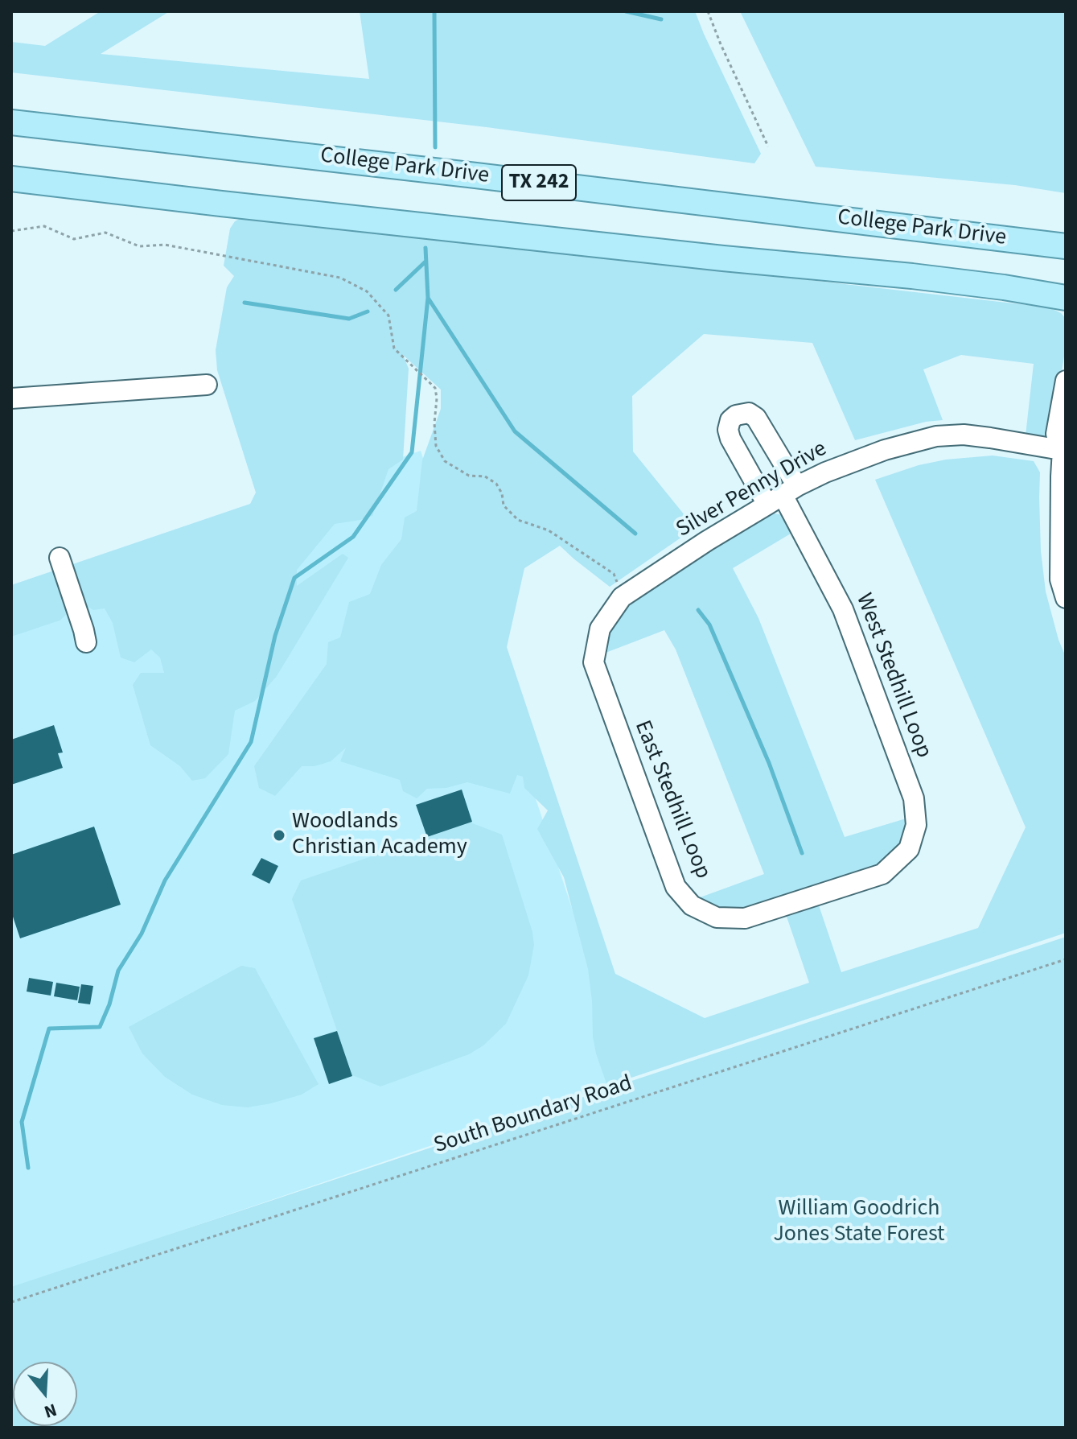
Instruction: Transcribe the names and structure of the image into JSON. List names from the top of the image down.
{
  "streets": {
    "main road": ["College Park Drive", "TX 242"],
    "street": ["Silver Penny Drive", "West Stedhill Loop", "East Stedhill Loop"],
    "path": ["South Boundary Road"]
  },
  "crossings": [
    ["Silver Penny Drive", "West Stedhill Loop"],
    ["Silver Penny Drive", "East Stedhill Loop"],
    ["West Stedhill Loop", "East Stedhill Loop"]
  ],
  "parks": ["William Goodrich Jones State Forest"],
  "places": ["Woodlands Christian Academy"],
  "north": "bottom"
}
